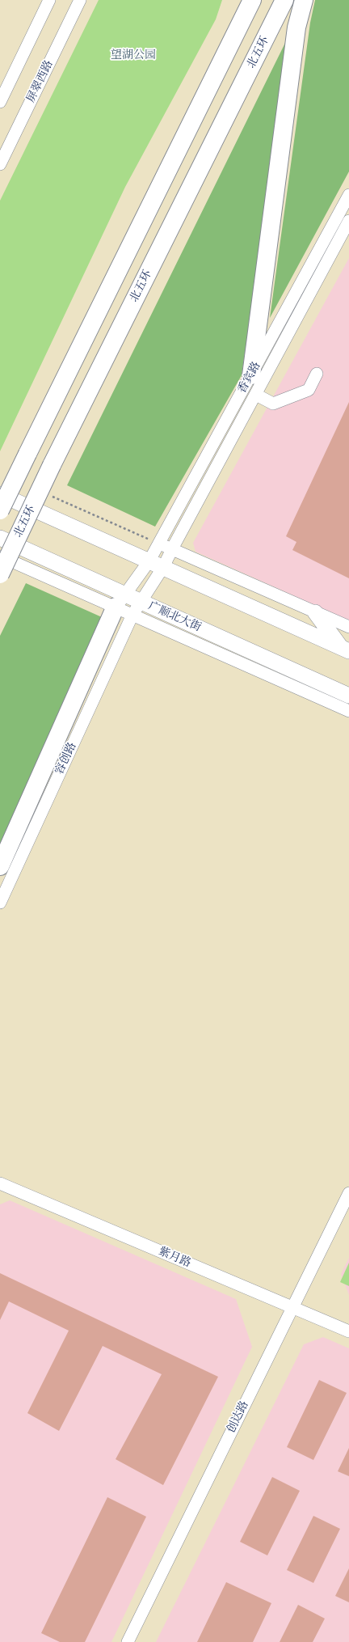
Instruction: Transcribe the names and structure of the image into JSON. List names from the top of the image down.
{
  "streets": {
    "highway": ["北五环"],
    "main road": ["广顺北大街"],
    "street": [
      "屏翠西路",
      "香宾路",
      "容创路",
      "紫月路",
      "创达路"
    ]
  },
  "crossings": [
    ["香宾路", "容创路"],
    ["广顺北大街", "容创路"],
    ["紫月路", "创达路"]
  ],
  "parks": ["望湖公园"]
}
